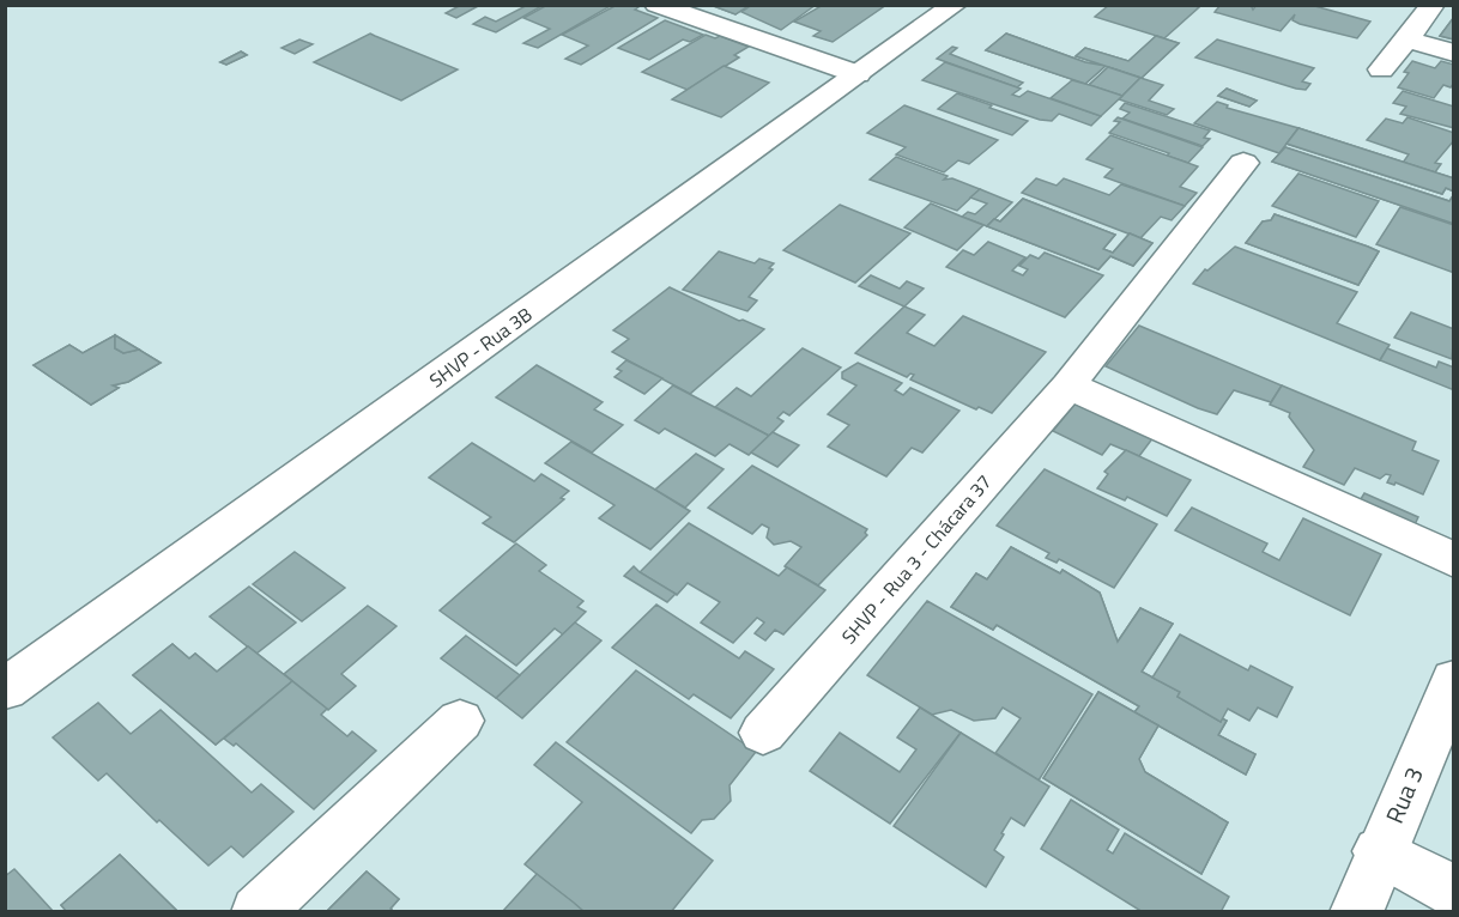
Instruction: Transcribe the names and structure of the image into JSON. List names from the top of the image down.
{
  "streets": {
    "street": ["SHVP - Rua 3B", "SHVP - Rua 3 - Chácara 37", "Rua 3"]
  }
}
